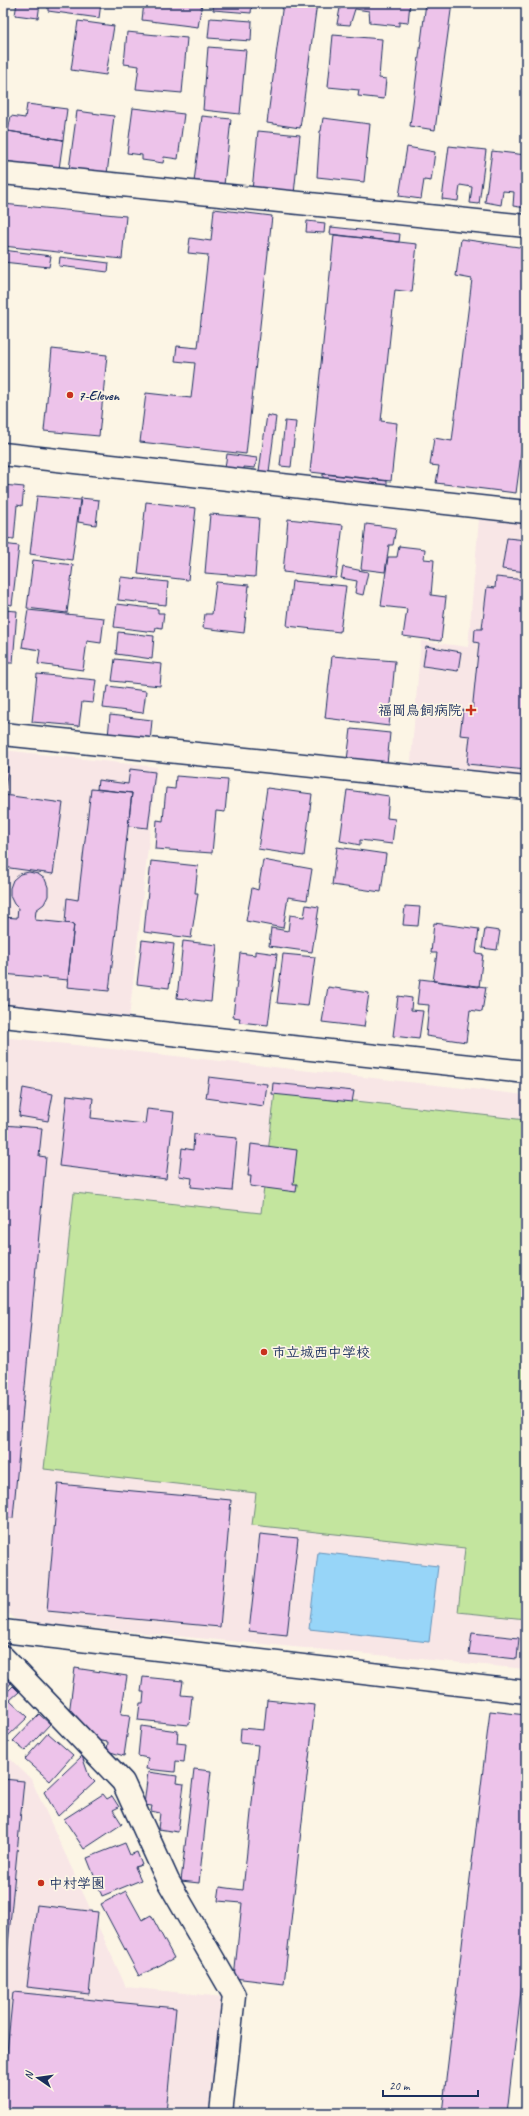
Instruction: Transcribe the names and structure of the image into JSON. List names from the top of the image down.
{
  "places": {
    "other": ["7-Eleven", "市立城西中学校", "中村学園"],
    "health": ["福岡鳥飼病院"]
  },
  "scale_bar": "20 m",
  "north": "left"
}
